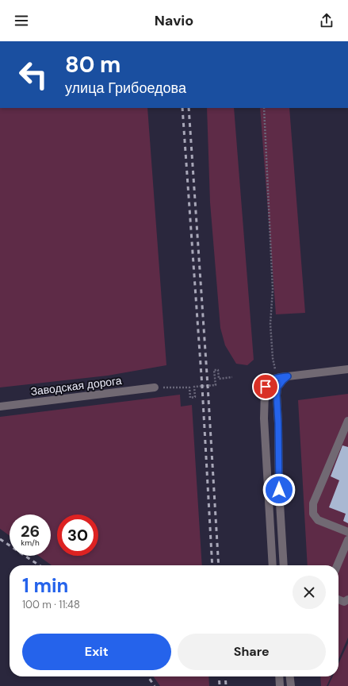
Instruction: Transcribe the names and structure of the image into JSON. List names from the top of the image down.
{
  "streets": {
    "street": ["Заводская дорога"]
  },
  "page": {
    "header": "Navio",
    "turn": ["80 m", "улица Грибоедова"],
    "speed": "26 km/h",
    "limit": "30",
    "heading": ["1 min", "100 m · 11:48"],
    "buttons": ["Exit", "Share"]
  }
}
